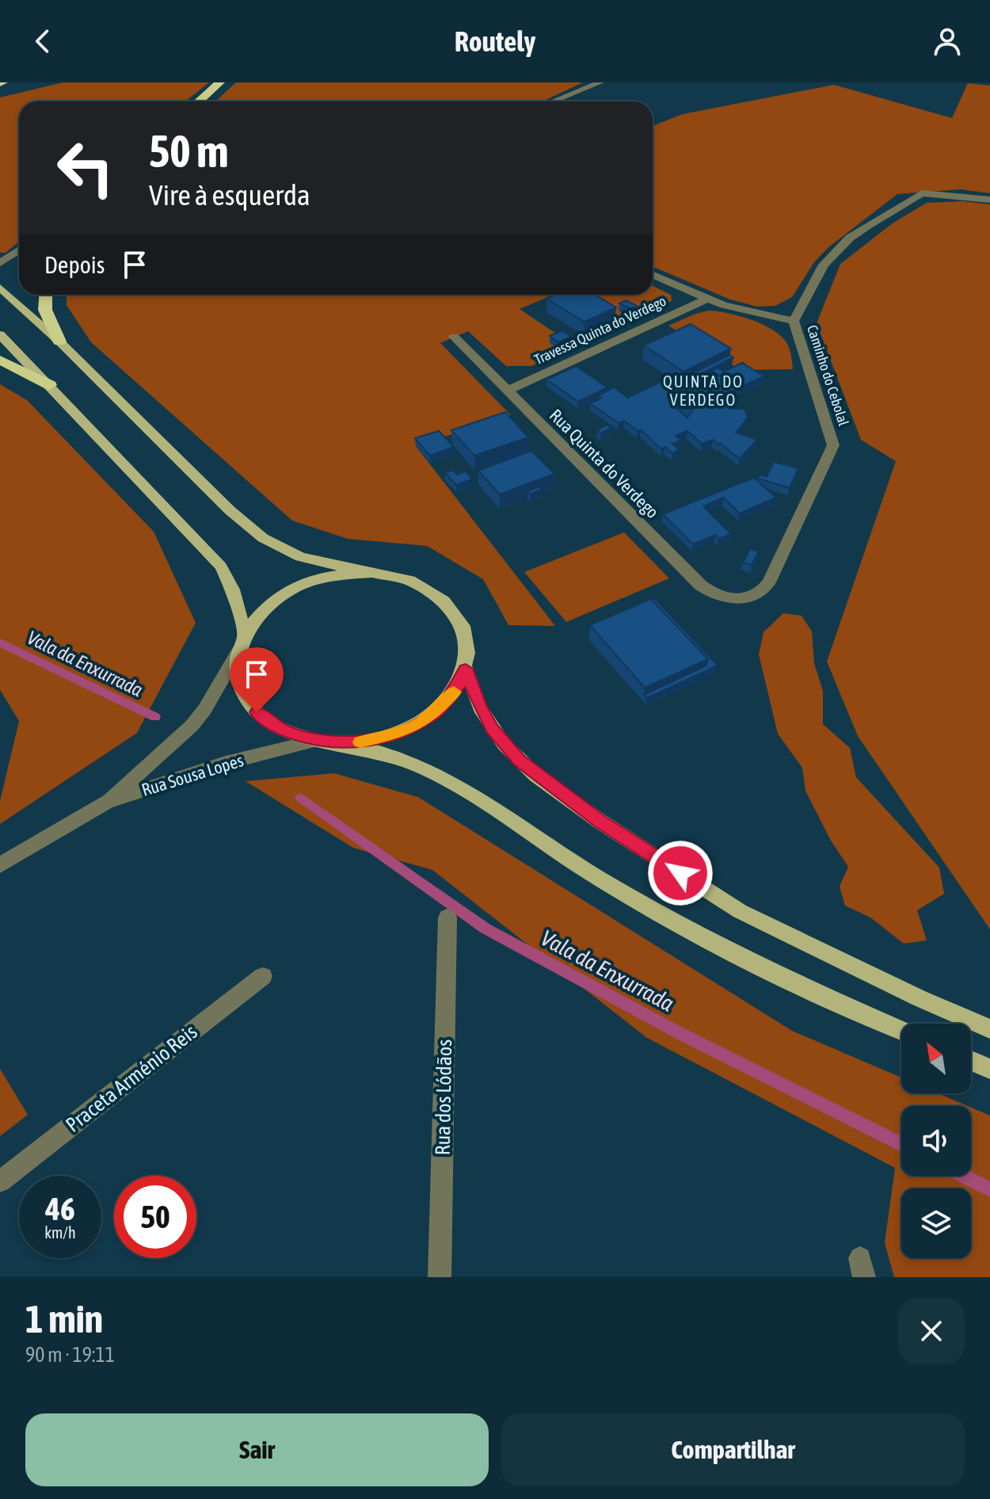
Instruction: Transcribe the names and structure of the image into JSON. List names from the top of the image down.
{
  "streets": {
    "street": [
      "Travessa Quinta do Verdego",
      "Caminho do Cebolal",
      "Rua Quinta do Verdego",
      "Rua Sousa Lopes",
      "Praceta Arménio Reis",
      "Rua dos Lódãos"
    ]
  },
  "crossings": [
    ["Travessa Quinta do Verdego", "Caminho do Cebolal"],
    ["Travessa Quinta do Verdego", "Rua Quinta do Verdego"],
    ["Caminho do Cebolal", "Rua Quinta do Verdego"]
  ],
  "districts": ["QUINTA DO VERDEGO"],
  "water": ["Vala da Enxurrada"],
  "north": "top left",
  "page": {
    "header": "Routely",
    "turn": ["50 m", "Vire à esquerda"],
    "then": "Depois",
    "speed": "46 km/h",
    "limit": "50",
    "heading": ["1 min", "90 m · 19:11"],
    "buttons": ["Sair", "Compartilhar"]
  }
}
